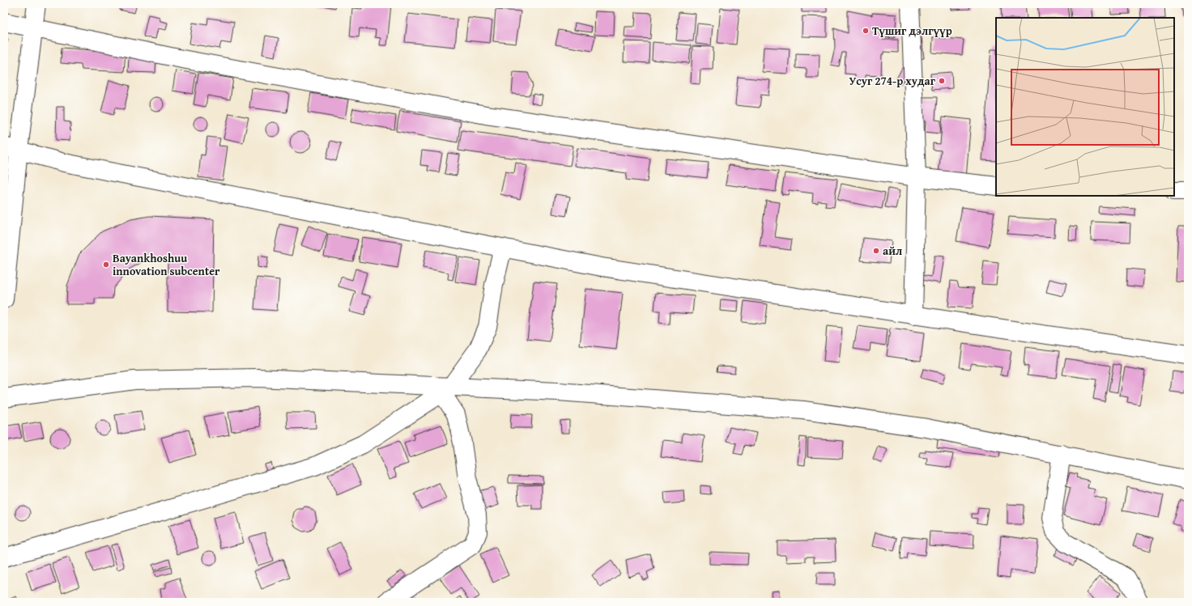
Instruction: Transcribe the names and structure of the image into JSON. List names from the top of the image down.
{
  "places": [
    "Түшиг дэлгүүр",
    "Усуг 274-р худаг",
    "айл",
    "Bayankhoshuu innovation subcenter"
  ]
}
